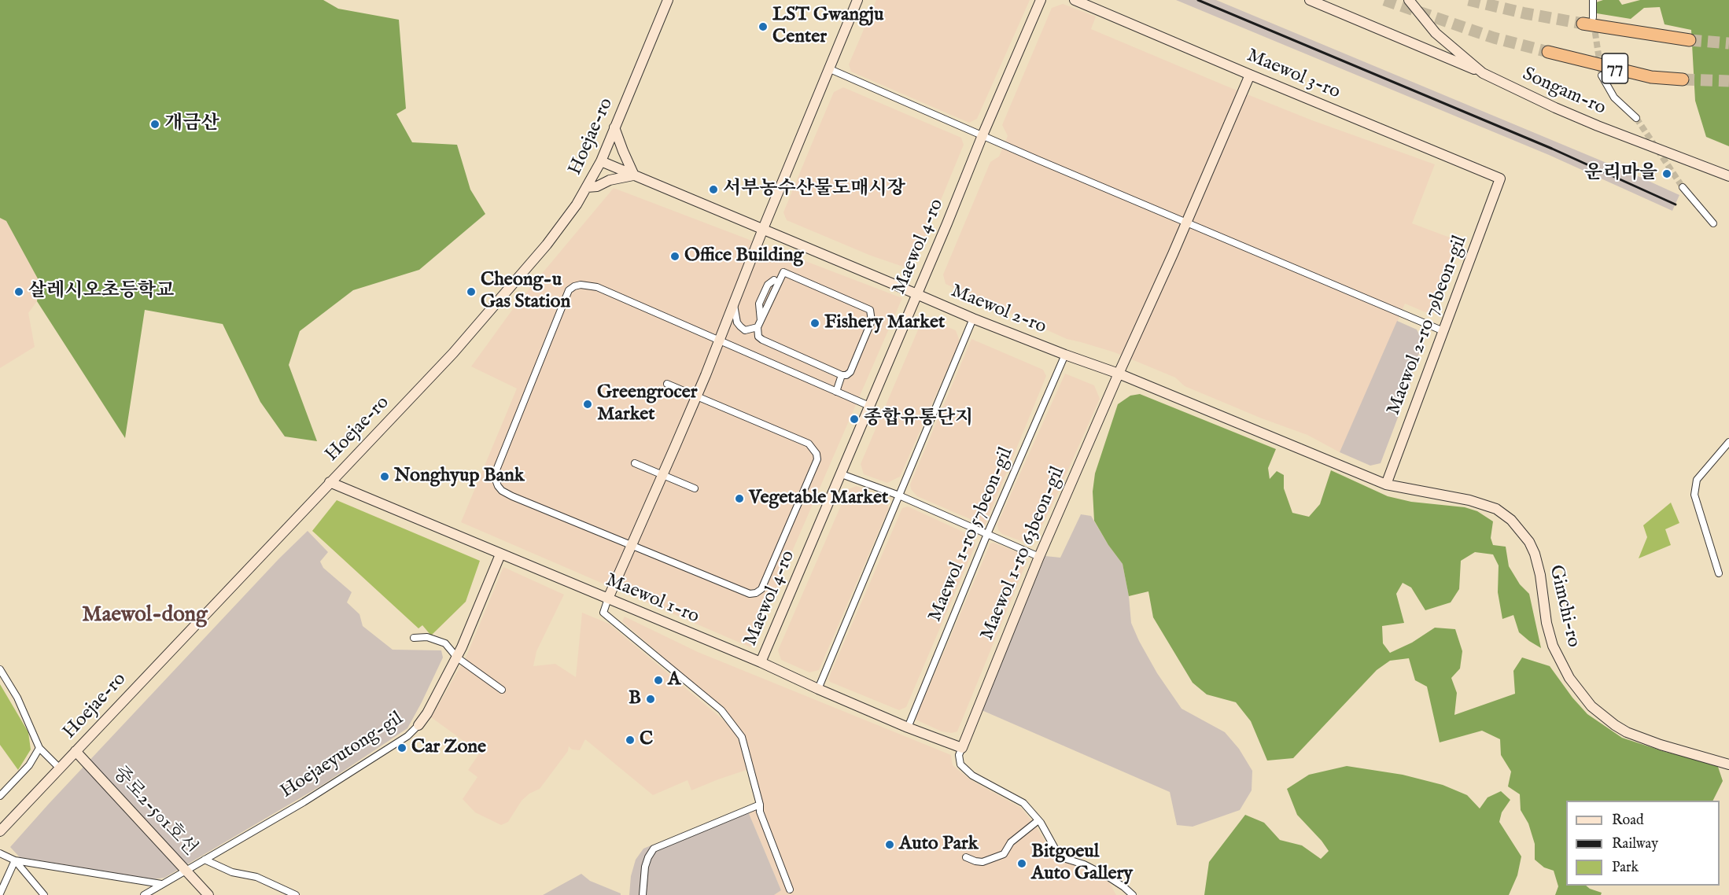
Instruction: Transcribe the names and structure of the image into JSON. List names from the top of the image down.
{
  "streets": {
    "highway": ["77"],
    "street": [
      "Maewol 3-ro",
      "Songam-ro",
      "Hoejae-ro",
      "Maewol 4-ro",
      "Maewol 2-ro",
      "Maewol 2-ro 79beon-gil",
      "Maewol 1-ro 57beon-gil",
      "Maewol 1-ro 63beon-gil",
      "Maewol 1-ro",
      "Gimchi-ro",
      "Hoejaeyutong-gil",
      "중로2-501호선"
    ]
  },
  "crossings": [
    ["Maewol 3-ro", "Maewol 2-ro 79beon-gil"],
    ["Maewol 3-ro", "Maewol 1-ro 63beon-gil"],
    ["Hoejae-ro", "Maewol 2-ro"],
    ["Hoejae-ro", "Maewol 1-ro"],
    ["Hoejae-ro", "중로2-501호선"],
    ["Maewol 4-ro", "Maewol 2-ro"],
    ["Maewol 4-ro", "Maewol 1-ro"],
    ["Maewol 2-ro", "Maewol 2-ro 79beon-gil"],
    ["Maewol 2-ro", "Maewol 1-ro 57beon-gil"],
    ["Maewol 2-ro", "Maewol 1-ro 63beon-gil"],
    ["Maewol 2-ro", "Gimchi-ro"],
    ["Maewol 2-ro 79beon-gil", "Gimchi-ro"],
    ["Maewol 1-ro 57beon-gil", "Maewol 1-ro"],
    ["Maewol 1-ro 63beon-gil", "Maewol 1-ro"],
    ["Maewol 1-ro", "Hoejaeyutong-gil"],
    ["Hoejaeyutong-gil", "중로2-501호선"]
  ],
  "districts": ["Maewol-dong"],
  "places": [
    "LST Gwangju Center",
    "개금산",
    "운리마을",
    "서부농수산물도매시장",
    "Office Building",
    "살레시오초등학교",
    "Cheong-u Gas Station",
    "Fishery Market",
    "Greengrocer Market",
    "종합유통단지",
    "Nonghyup Bank",
    "Vegetable Market",
    "A",
    "B",
    "C",
    "Car Zone",
    "Auto Park",
    "Bitgoeul Auto Gallery"
  ],
  "legend": ["Road", "Railway", "Park"]
}
